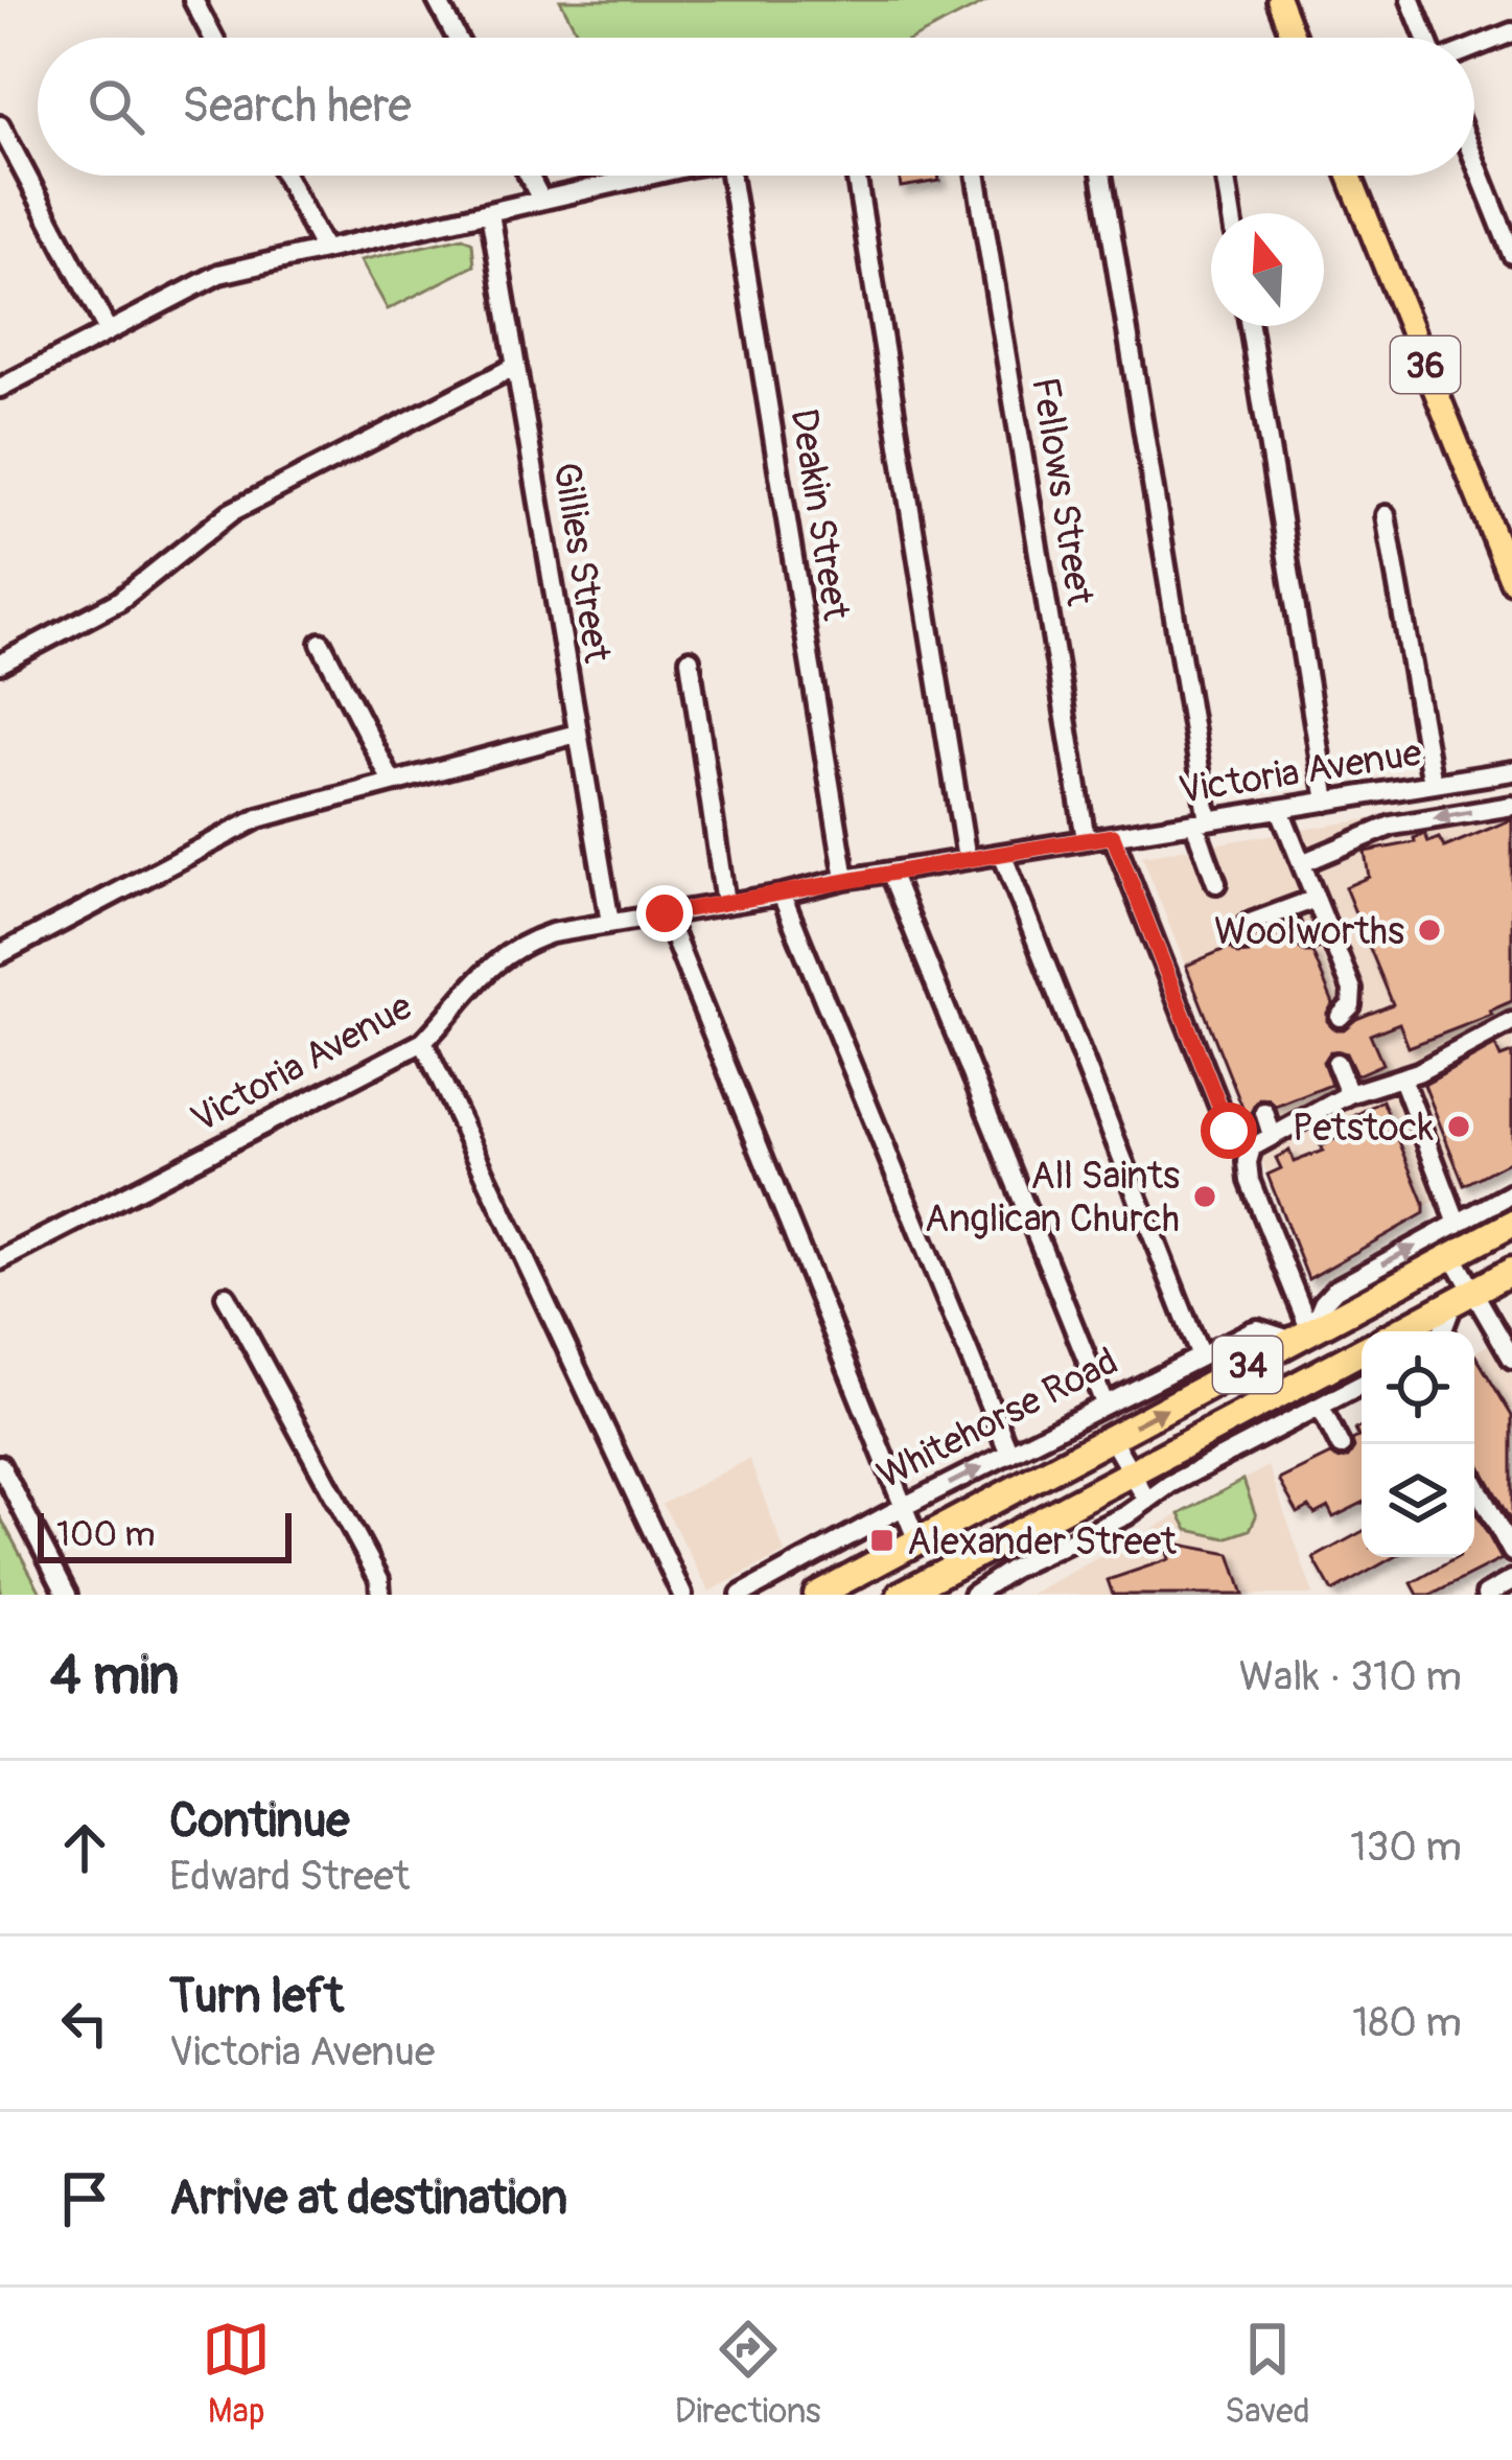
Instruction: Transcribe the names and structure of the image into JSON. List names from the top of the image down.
{
  "streets": {
    "highway": ["34", "Whitehorse Road"],
    "main road": ["36"],
    "street": [
      "Fellows Street",
      "Deakin Street",
      "Gillies Street",
      "Victoria Avenue"
    ]
  },
  "crossings": [
    ["Fellows Street", "Victoria Avenue"],
    ["Deakin Street", "Victoria Avenue"],
    ["Gillies Street", "Victoria Avenue"],
    ["34", "Whitehorse Road"]
  ],
  "places": {
    "other": ["Woolworths", "Petstock", "All Saints Anglican Church"],
    "transit": ["Alexander Street"]
  },
  "scale_bar": "100 m",
  "north": "top",
  "page": {
    "search": "Search here",
    "scale": "100 m",
    "heading": ["4 min", "Walk · 310 m"],
    "list": [
      ["Continue", "Edward Street", "130 m"],
      ["Turn left", "Victoria Avenue", "180 m"],
      "Arrive at destination"
    ],
    "nav": ["Map", "Directions", "Saved"]
  }
}
